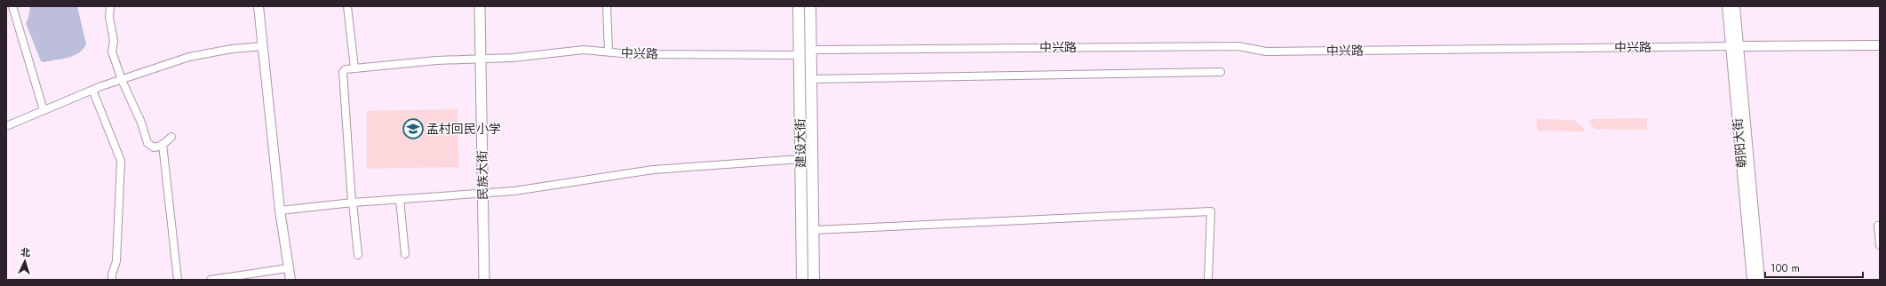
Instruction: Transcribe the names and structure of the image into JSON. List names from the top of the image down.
{
  "streets": {
    "main road": ["建设大街", "民族大街"],
    "street": ["中兴路", "朝阳大街"]
  },
  "crossings": [
    ["中兴路", "建设大街"],
    ["中兴路", "朝阳大街"],
    ["中兴路", "民族大街"]
  ],
  "places": {
    "school or university": ["孟村回民小学"]
  },
  "scale_bar": "100 m",
  "north": "top"
}
